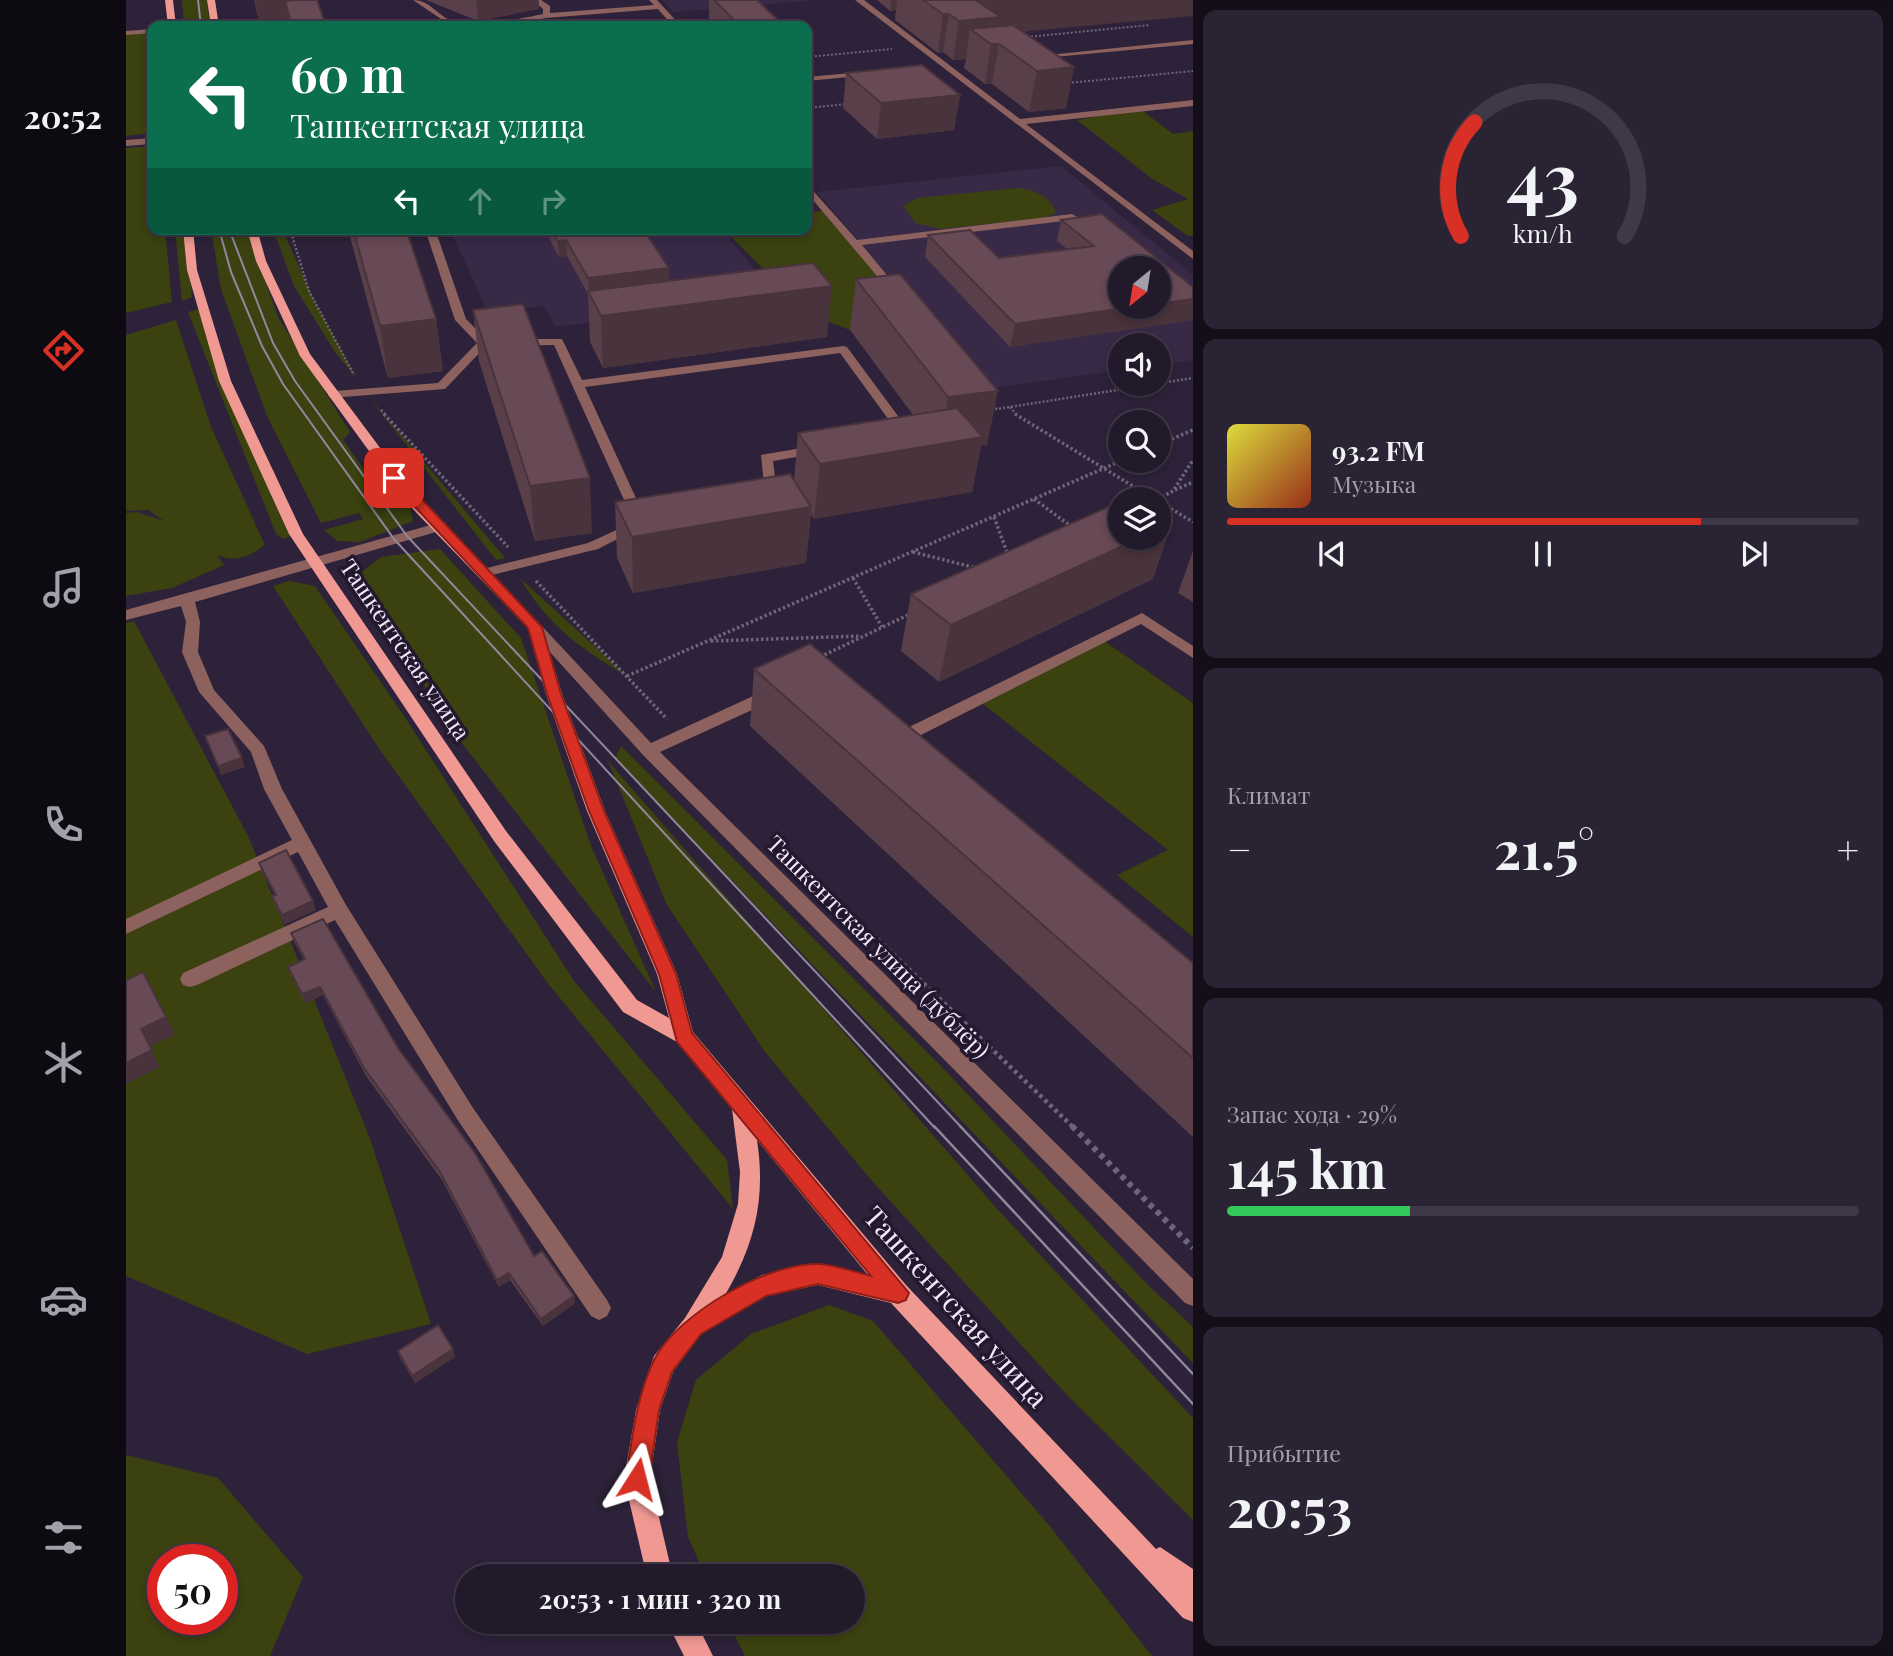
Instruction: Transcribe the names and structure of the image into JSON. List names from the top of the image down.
{
  "streets": {
    "main road": ["Ташкентская улица"],
    "street": ["Ташкентская улица (дублёр)"]
  },
  "crossings": [
    ["Ташкентская улица", "Ташкентская улица (дублёр)"]
  ],
  "north": "bottom left",
  "page": {
    "tabs": "20:52",
    "turn": ["60 m", "Ташкентская улица"],
    "song": ["93.2 FM", "Музыка"],
    "tile": [
      "Климат",
      ["Запас хода · 29%", "145 km"],
      ["Прибытие", "20:53"]
    ],
    "heat": ["−", "21.5°", "+"],
    "limit": "50",
    "trip": "20:53 · 1 мин · 320 m",
    "gauge": ["43", "km/h"]
  }
}
